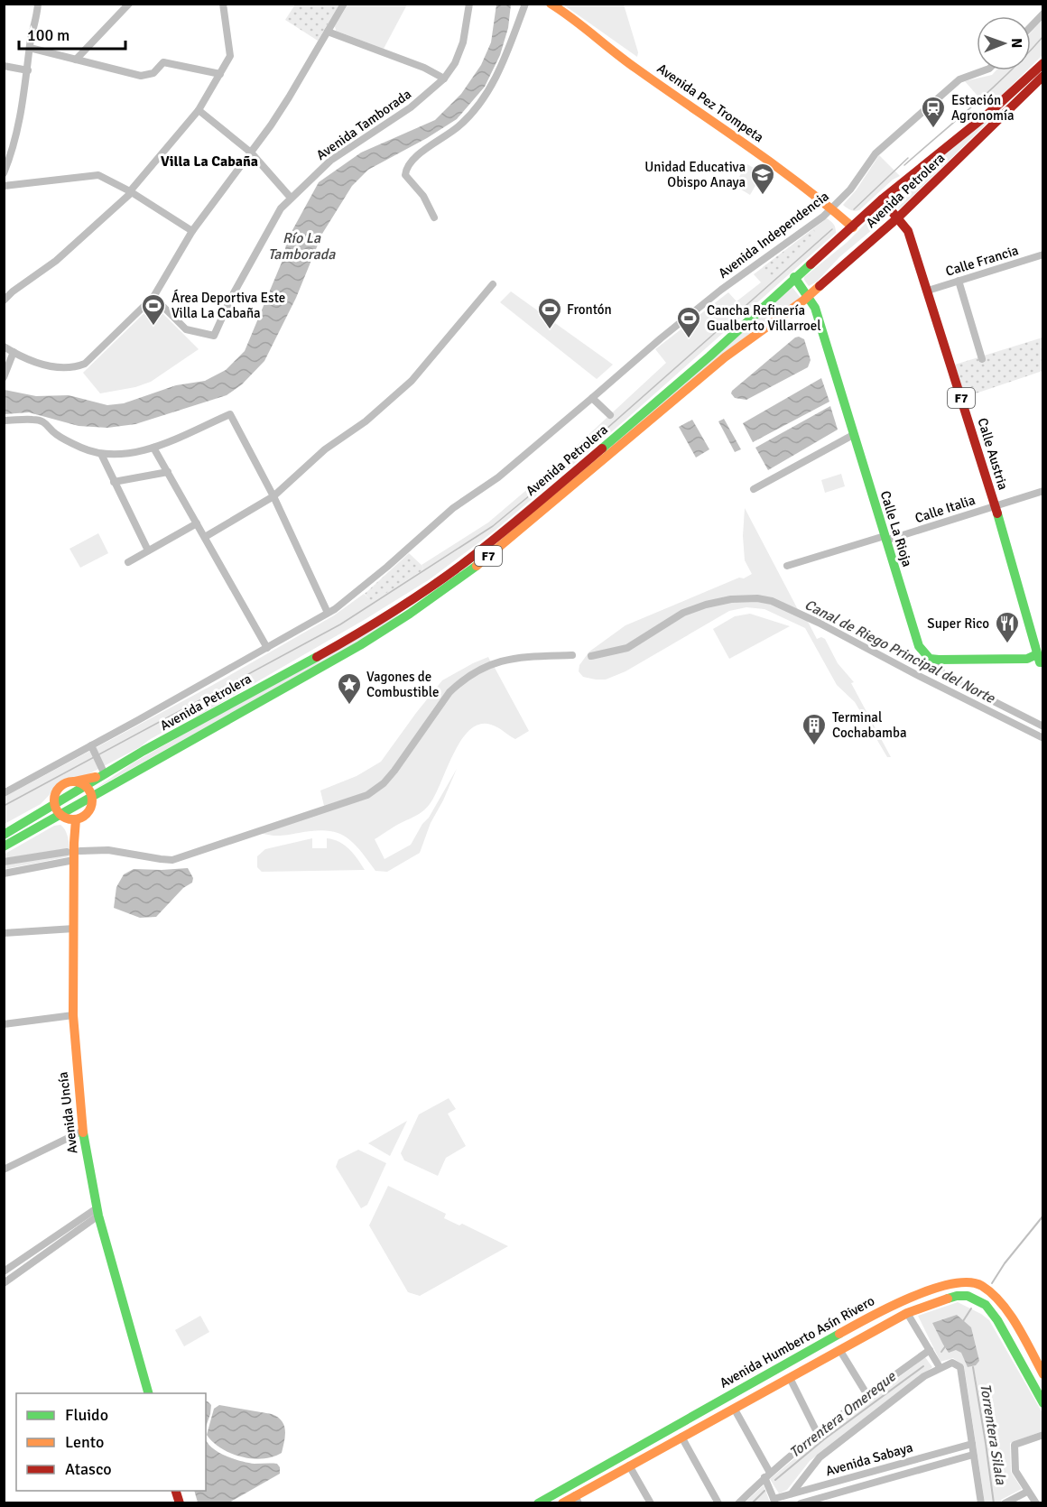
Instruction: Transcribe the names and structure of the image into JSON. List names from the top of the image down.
{
  "streets": {
    "main road": [
      "Avenida Pez Trompeta",
      "Avenida Petrolera",
      "F7",
      "Calle Austria",
      "Calle La Rioja",
      "Avenida Uncía",
      "Avenida Humberto Asín Rivero"
    ],
    "street": [
      "Avenida Tamborada",
      "Avenida Independencia",
      "Calle Francia",
      "Calle Italia",
      "Avenida Sabaya"
    ]
  },
  "crossings": [
    ["Avenida Pez Trompeta", "Avenida Petrolera"],
    ["Avenida Pez Trompeta", "Avenida Independencia"],
    ["Avenida Petrolera", "F7"],
    ["Avenida Petrolera", "Calle Austria"],
    ["Avenida Petrolera", "Calle La Rioja"],
    ["Avenida Petrolera", "Avenida Uncía"],
    ["Calle Francia", "Calle Austria"],
    ["F7", "Avenida Uncía"],
    ["Calle Austria", "Calle Italia"],
    ["Calle Italia", "Calle La Rioja"]
  ],
  "districts": ["Villa La Cabaña"],
  "water": [
    "Río La Tamborada",
    "Canal de Riego Principal del Norte",
    "Torrentera Omereque",
    "Torrentera Silala"
  ],
  "places": {
    "station": ["Estación Agronomía"],
    "school or university": ["Unidad Educativa Obispo Anaya"],
    "sports": ["Área Deportiva Este Villa La Cabaña", "Frontón", "Cancha Refinería Gualberto Villarroel"],
    "restaurant": ["Super Rico"],
    "place": ["Vagones de Combustible"],
    "building": ["Terminal Cochabamba"]
  },
  "legend": ["Fluido", "Lento", "Atasco"],
  "scale_bar": "100 m",
  "north": "right"
}
